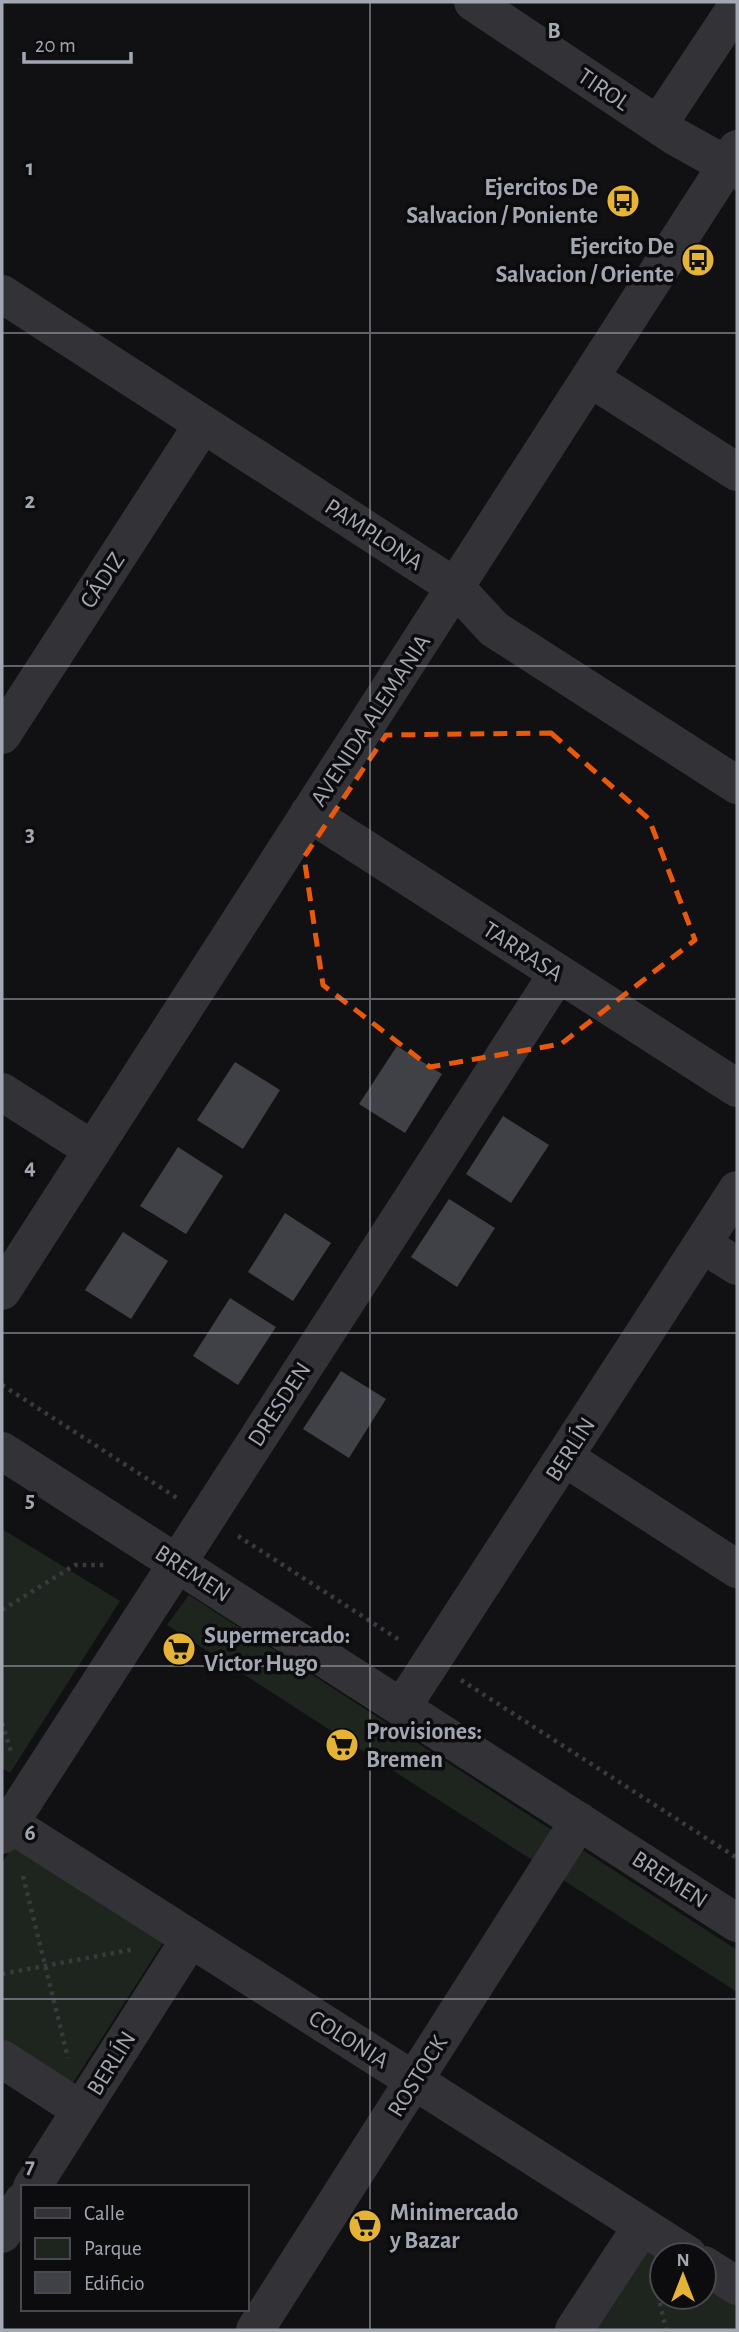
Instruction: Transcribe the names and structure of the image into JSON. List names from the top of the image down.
{
  "streets": {
    "street": [
      "TIROL",
      "PAMPLONA",
      "CÁDIZ",
      "AVENIDA ALEMANIA",
      "TARRASA",
      "DRESDEN",
      "BERLÍN",
      "BREMEN",
      "COLONIA",
      "ROSTOCK"
    ]
  },
  "crossings": [
    ["TIROL", "AVENIDA ALEMANIA"],
    ["PAMPLONA", "CÁDIZ"],
    ["PAMPLONA", "AVENIDA ALEMANIA"],
    ["AVENIDA ALEMANIA", "TARRASA"],
    ["TARRASA", "DRESDEN"],
    ["DRESDEN", "BREMEN"],
    ["DRESDEN", "COLONIA"],
    ["BERLÍN", "BREMEN"],
    ["BERLÍN", "COLONIA"],
    ["BREMEN", "ROSTOCK"],
    ["COLONIA", "ROSTOCK"]
  ],
  "places": {
    "bus stop": ["Ejercitos De Salvacion / Poniente", "Ejercito De Salvacion / Oriente"],
    "supermarket": ["Supermercado: Victor Hugo", "Provisiones: Bremen", "Minimercado y Bazar"]
  },
  "legend": ["Calle", "Parque", "Edificio"],
  "scale_bar": "20 m",
  "north": "top",
  "grid": {
    "columns": ["B"],
    "rows": [
      "1",
      "2",
      "3",
      "4",
      "5",
      "6",
      "7"
    ]
  }
}
